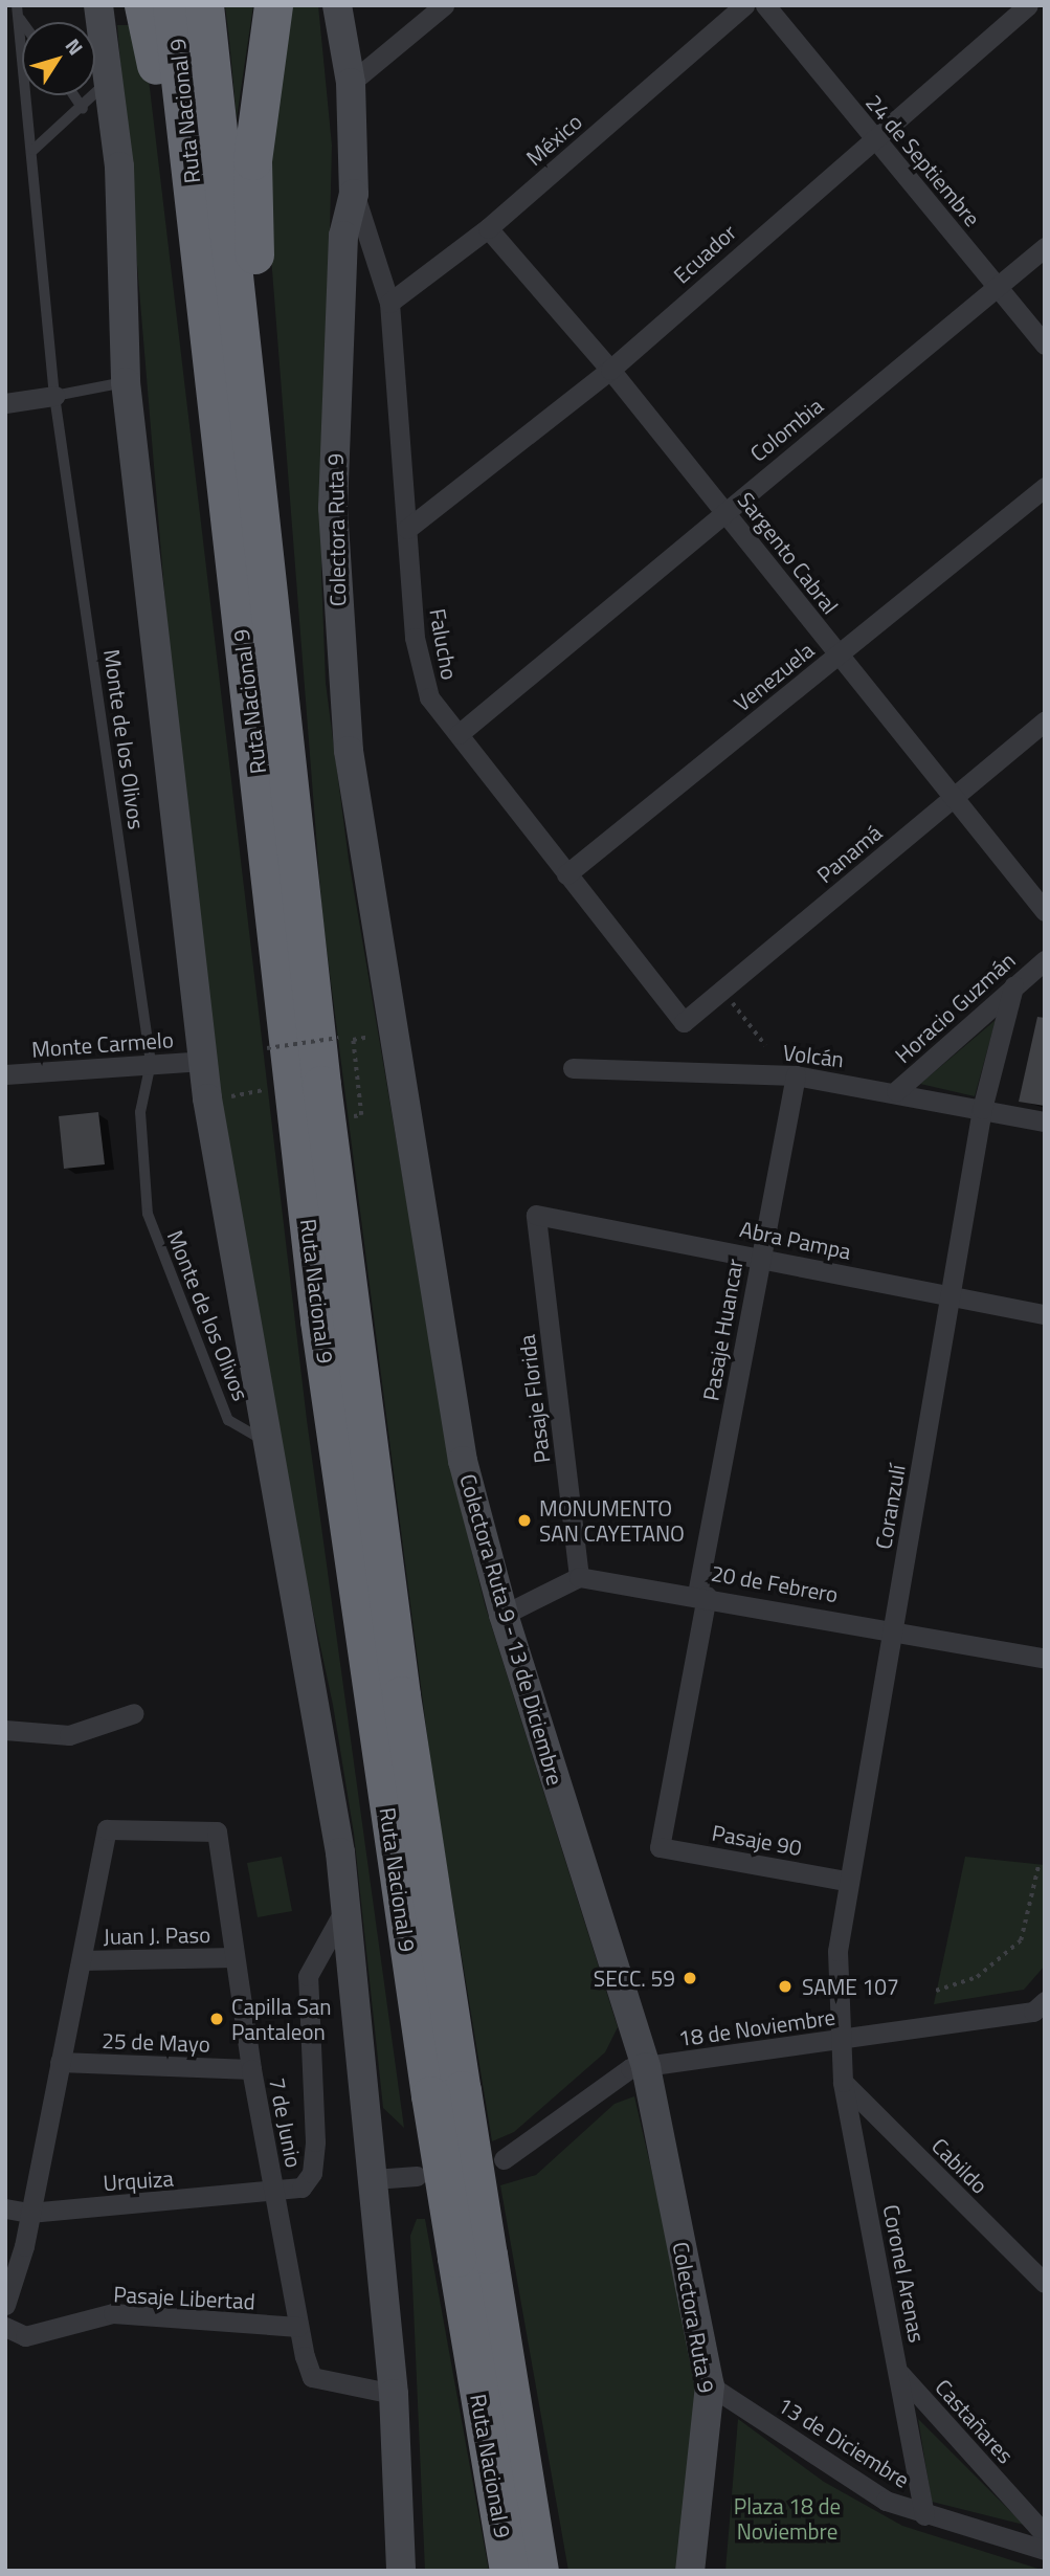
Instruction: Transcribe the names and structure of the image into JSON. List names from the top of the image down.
{
  "streets": {
    "highway": ["Ruta Nacional 9"],
    "street": [
      "México",
      "24 de Septiembre",
      "Ecuador",
      "Colombia",
      "Colectora Ruta 9",
      "Sargento Cabral",
      "Falucho",
      "Venezuela",
      "Panamá",
      "Horacio Guzmán",
      "Monte Carmelo",
      "Volcán",
      "Abra Pampa",
      "Pasaje Huancar",
      "Pasaje Florida",
      "Coranzulí",
      "20 de Febrero",
      "Colectora Ruta 9 - 13 de Diciembre",
      "Pasaje 90",
      "Juan J. Paso",
      "18 de Noviembre",
      "25 de Mayo",
      "7 de Junio",
      "Cabildo",
      "Urquiza",
      "Coronel Arenas",
      "Pasaje Libertad",
      "Castañares",
      "13 de Diciembre"
    ],
    "lane": ["Monte de los Olivos"]
  },
  "crossings": [
    ["México", "Sargento Cabral"],
    ["México", "Falucho"],
    ["24 de Septiembre", "Ecuador"],
    ["24 de Septiembre", "Colombia"],
    ["Ecuador", "Sargento Cabral"],
    ["Ecuador", "Falucho"],
    ["Colombia", "Sargento Cabral"],
    ["Colombia", "Falucho"],
    ["Colectora Ruta 9", "Falucho"],
    ["Colectora Ruta 9", "Colectora Ruta 9 - 13 de Diciembre"],
    ["Colectora Ruta 9", "18 de Noviembre"],
    ["Colectora Ruta 9", "13 de Diciembre"],
    ["Sargento Cabral", "Venezuela"],
    ["Sargento Cabral", "Panamá"],
    ["Falucho", "Venezuela"],
    ["Falucho", "Panamá"],
    ["Monte de los Olivos", "Monte Carmelo"],
    ["Horacio Guzmán", "Volcán"],
    ["Horacio Guzmán", "Coranzulí"],
    ["Volcán", "Pasaje Huancar"],
    ["Volcán", "Coranzulí"],
    ["Abra Pampa", "Pasaje Huancar"],
    ["Abra Pampa", "Pasaje Florida"],
    ["Abra Pampa", "Coranzulí"],
    ["Pasaje Huancar", "20 de Febrero"],
    ["Pasaje Huancar", "Pasaje 90"],
    ["Pasaje Florida", "20 de Febrero"],
    ["Coranzulí", "20 de Febrero"],
    ["Coranzulí", "Pasaje 90"],
    ["Coranzulí", "18 de Noviembre"],
    ["Coranzulí", "Coronel Arenas"],
    ["Colectora Ruta 9 - 13 de Diciembre", "18 de Noviembre"],
    ["Juan J. Paso", "7 de Junio"],
    ["18 de Noviembre", "Coronel Arenas"],
    ["25 de Mayo", "7 de Junio"],
    ["7 de Junio", "Urquiza"],
    ["7 de Junio", "Pasaje Libertad"],
    ["Cabildo", "Coronel Arenas"],
    ["Coronel Arenas", "Castañares"],
    ["Coronel Arenas", "13 de Diciembre"]
  ],
  "parks": ["Plaza 18 de Noviembre"],
  "places": [
    "MONUMENTO SAN CAYETANO",
    "SECC. 59",
    "SAME 107",
    "Capilla San Pantaleon"
  ],
  "north": "top right"
}
